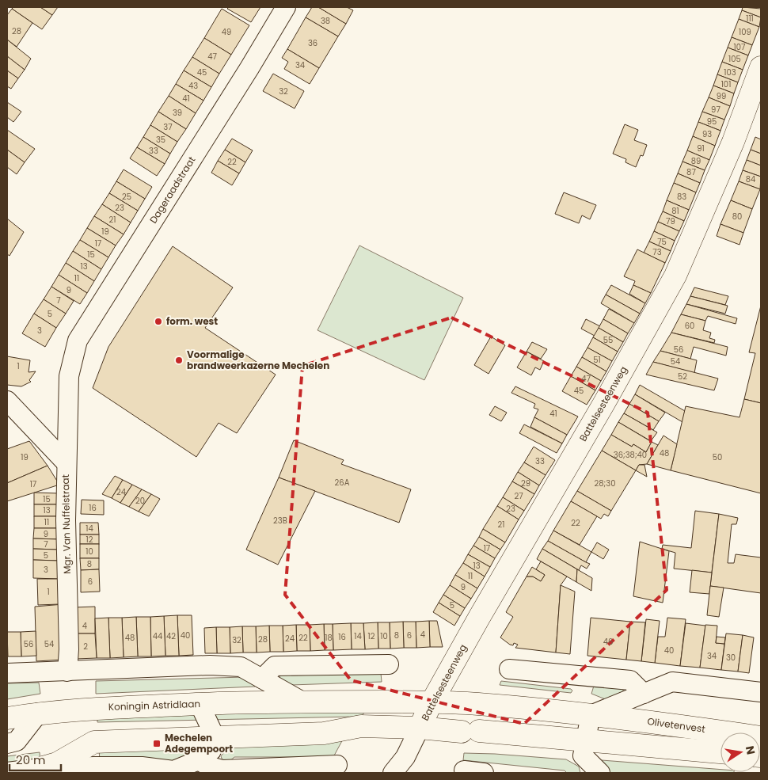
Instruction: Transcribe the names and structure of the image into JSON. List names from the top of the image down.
{
  "streets": {
    "main road": ["Battelsesteenweg", "Koningin Astridlaan", "Olivetenvest"],
    "street": ["Dageraadstraat", "Mgr. Van Nuffelstraat"]
  },
  "crossings": [
    ["Dageraadstraat", "Mgr. Van Nuffelstraat"],
    ["Battelsesteenweg", "Koningin Astridlaan"],
    ["Mgr. Van Nuffelstraat", "Koningin Astridlaan"],
    ["Koningin Astridlaan", "Olivetenvest"]
  ],
  "places": {
    "other": ["form. west", "Voormalige brandweerkazerne Mechelen"],
    "transit": ["Mechelen Adegempoort"]
  },
  "house_numbers": [
    "111",
    "38",
    "28",
    "49",
    "109",
    "36",
    "107",
    "47",
    "105",
    "34",
    "45",
    "103",
    "101",
    "43",
    "32",
    "99",
    "41",
    "97",
    "39",
    "95",
    "37",
    "93",
    "35",
    "91",
    "33",
    "89",
    "22",
    "87",
    "84",
    "25",
    "83",
    "23",
    "81",
    "80",
    "21",
    "79",
    "19",
    "75",
    "17",
    "73",
    "15",
    "13",
    "11",
    "9",
    "7",
    "5",
    "60",
    "3",
    "55",
    "56",
    "51",
    "54",
    "1",
    "52",
    "47",
    "45",
    "41",
    "48",
    "36;38;40",
    "19",
    "50",
    "33",
    "26A",
    "29",
    "28;30",
    "17",
    "24",
    "27",
    "15",
    "20",
    "16",
    "23",
    "13",
    "23B",
    "11",
    "22",
    "21",
    "14",
    "9",
    "12",
    "7",
    "17",
    "10",
    "5",
    "8",
    "13",
    "3",
    "11",
    "6",
    "9",
    "1",
    "5",
    "4",
    "4",
    "40",
    "8",
    "6",
    "44",
    "42",
    "14",
    "12",
    "10",
    "16",
    "48",
    "22",
    "18",
    "24",
    "28",
    "32",
    "46",
    "56",
    "54",
    "2",
    "40",
    "34",
    "30"
  ],
  "scale_bar": "20 m",
  "north": "right"
}
